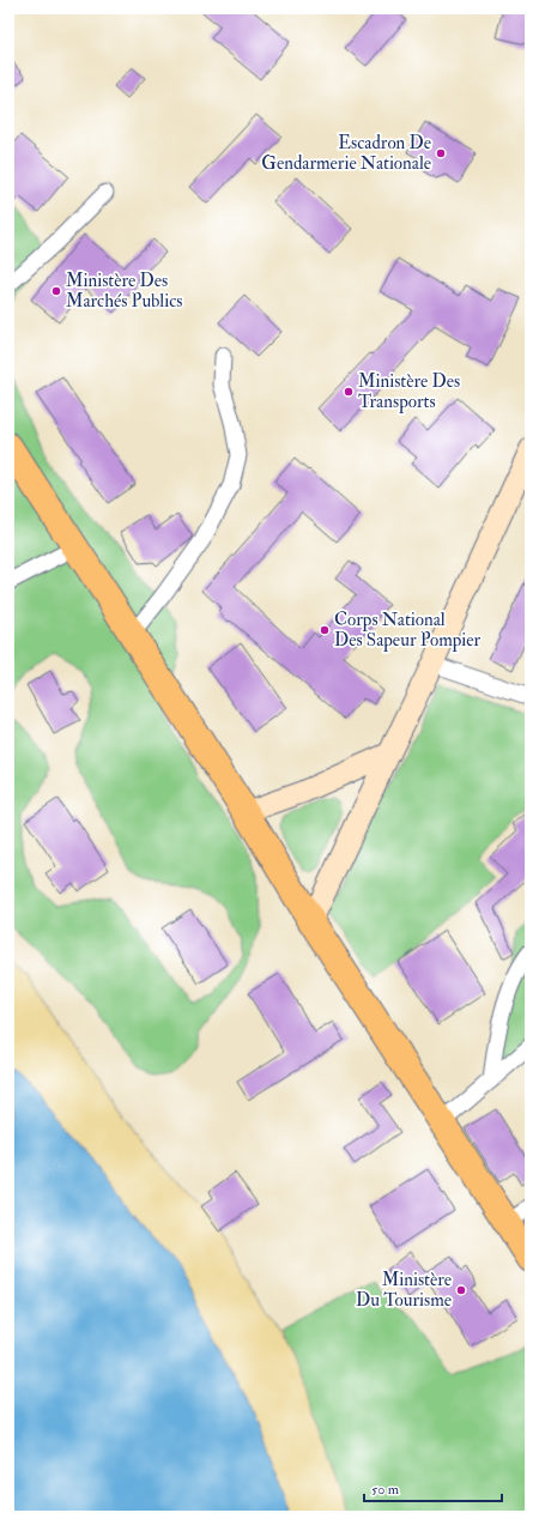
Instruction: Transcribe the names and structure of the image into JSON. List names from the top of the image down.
{
  "places": [
    "Escadron De Gendarmerie Nationale",
    "Ministère Des Marchés Publics",
    "Ministère Des Transports",
    "Corps National Des Sapeur Pompier",
    "Ministère Du Tourisme"
  ],
  "scale_bar": "50 m"
}
